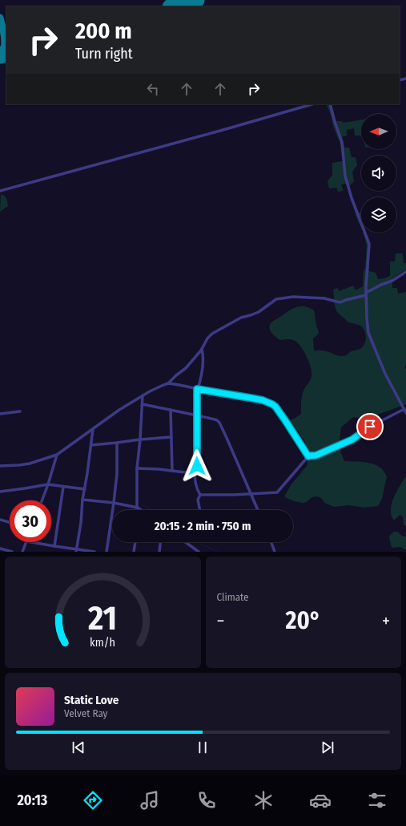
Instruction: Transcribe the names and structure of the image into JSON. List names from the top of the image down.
{
  "north": "left",
  "page": {
    "turn": ["200 m", "Turn right"],
    "limit": "30",
    "trip": "20:15 · 2 min · 750 m",
    "tile": "Climate",
    "heat": ["−", "20°", "+"],
    "song": ["Static Love", "Velvet Ray"],
    "tabs": "20:13",
    "gauge": ["21", "km/h"]
  }
}
